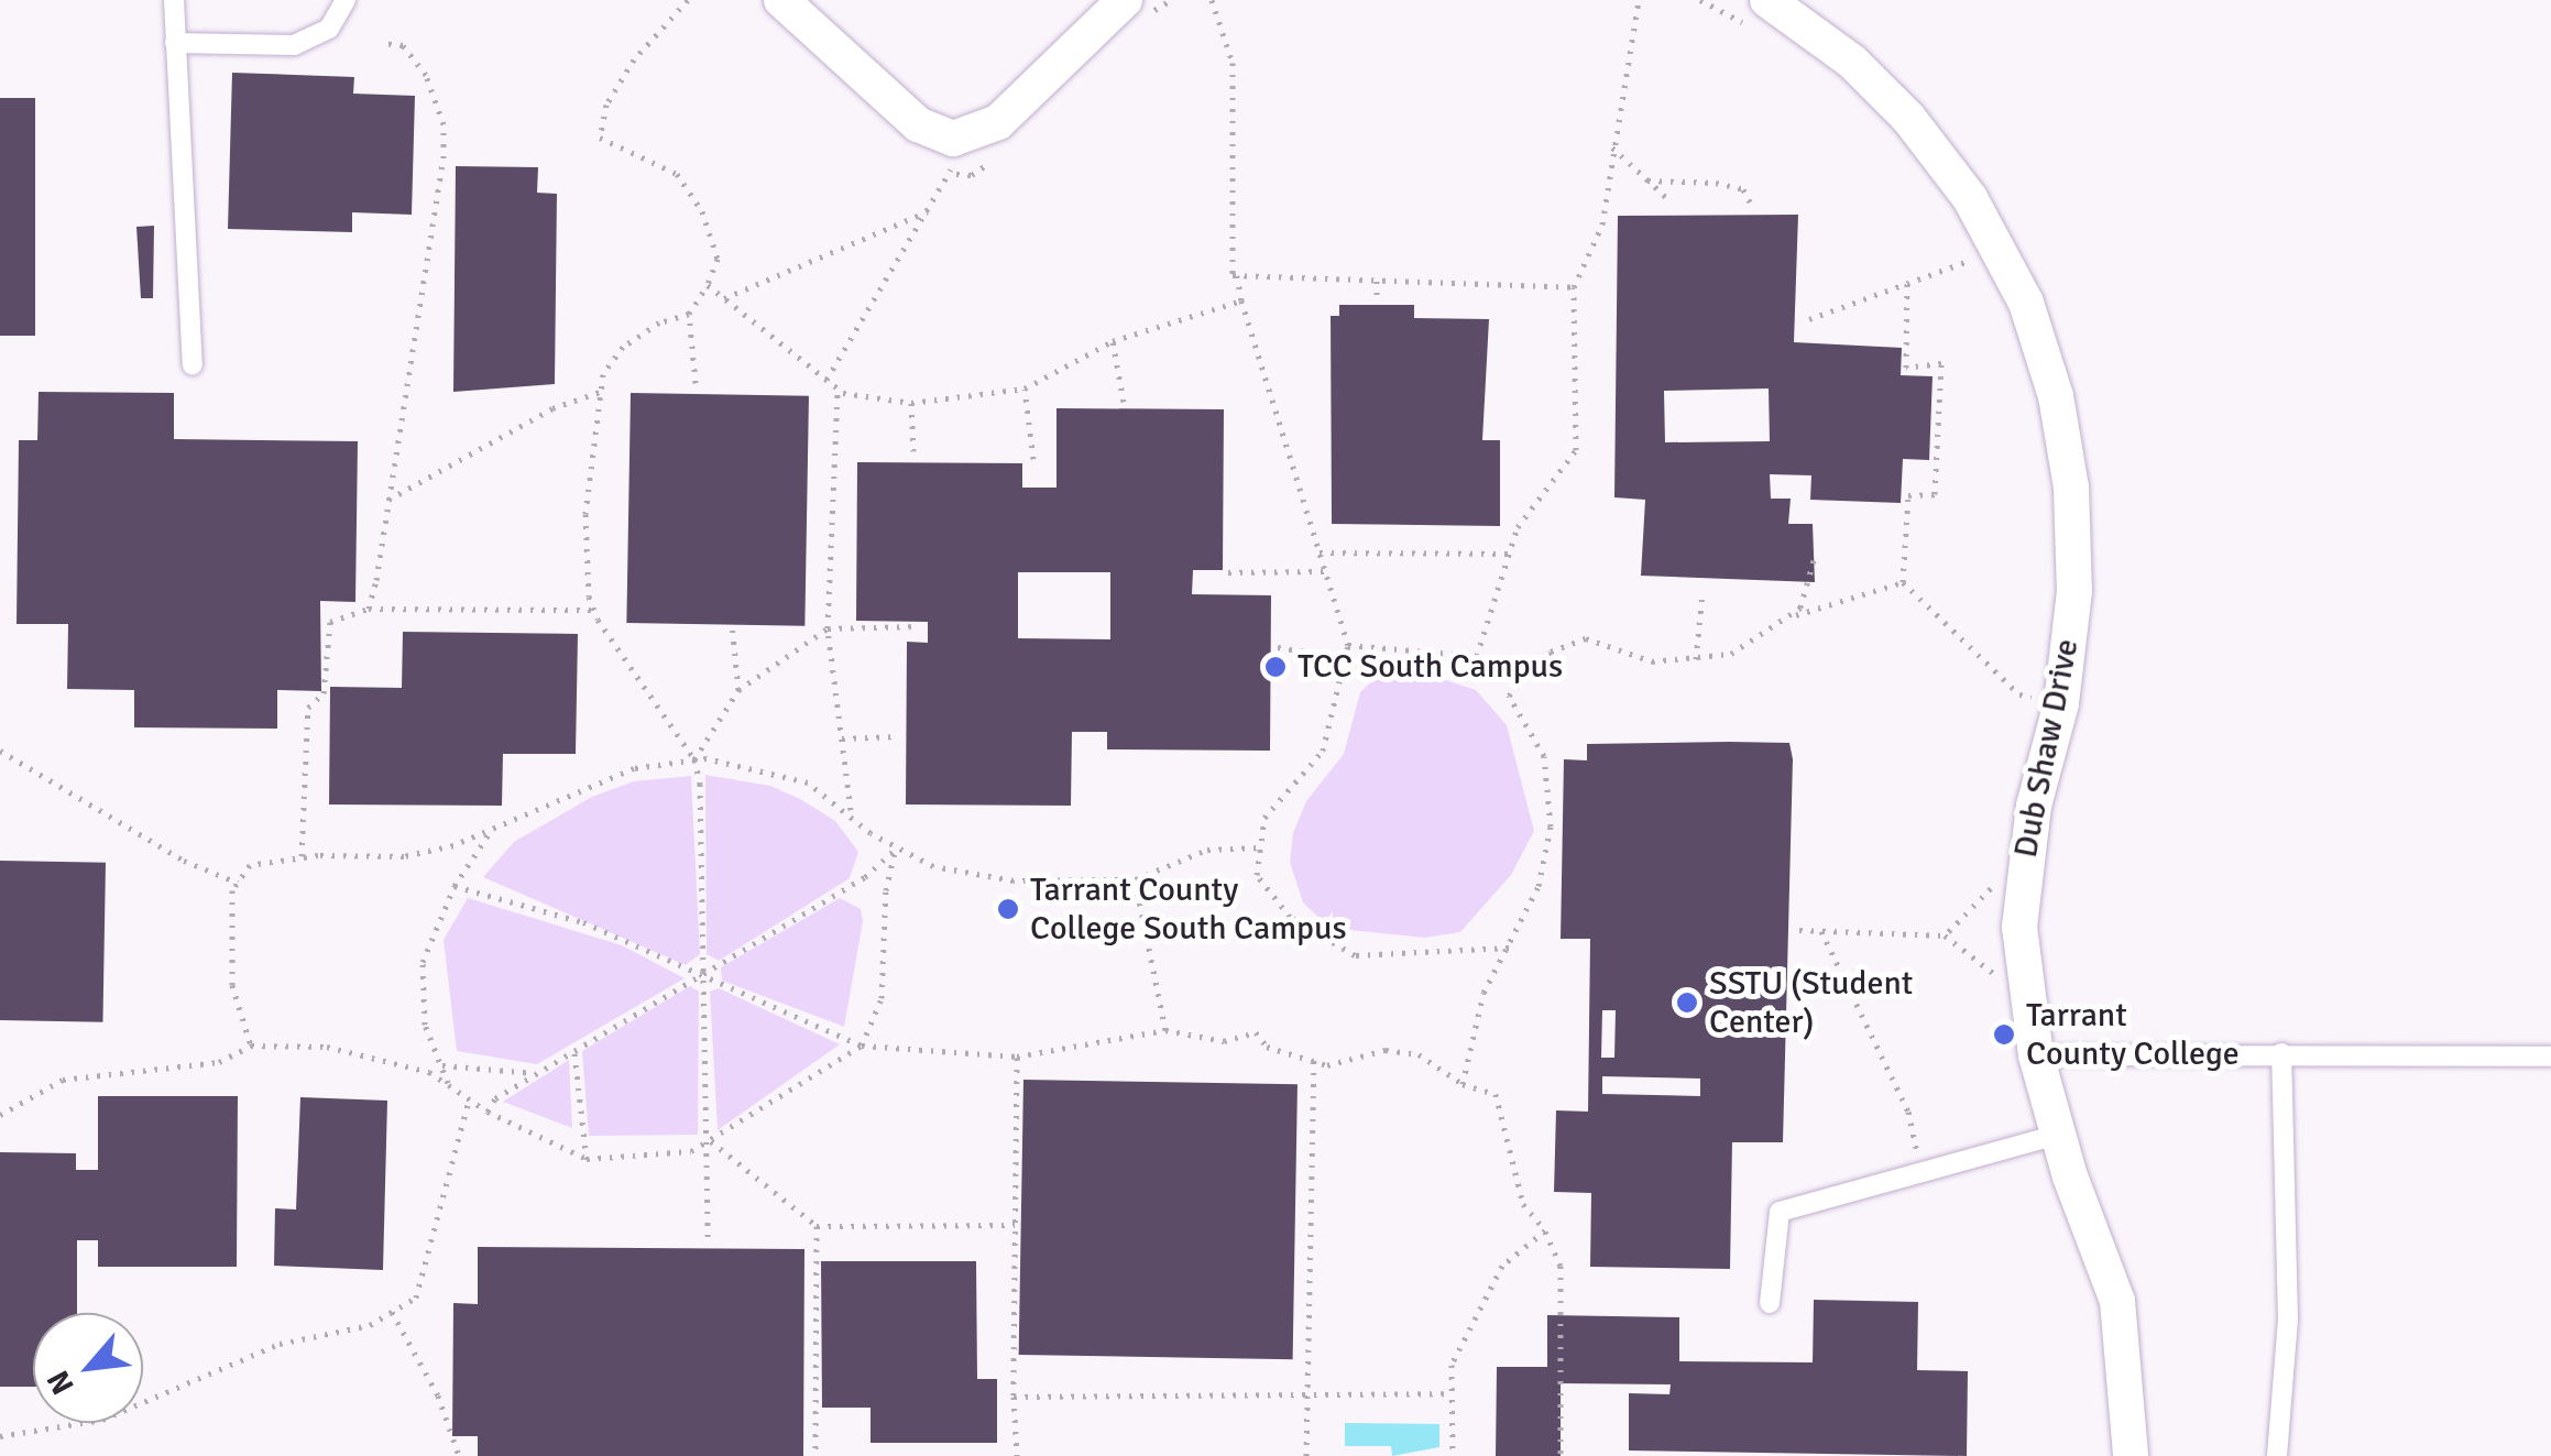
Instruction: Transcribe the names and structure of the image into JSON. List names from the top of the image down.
{
  "streets": {
    "street": ["Dub Shaw Drive"]
  },
  "places": [
    "TCC South Campus",
    "Tarrant County College South Campus",
    "SSTU (Student Center)",
    "Tarrant County College"
  ],
  "north": "bottom left"
}
